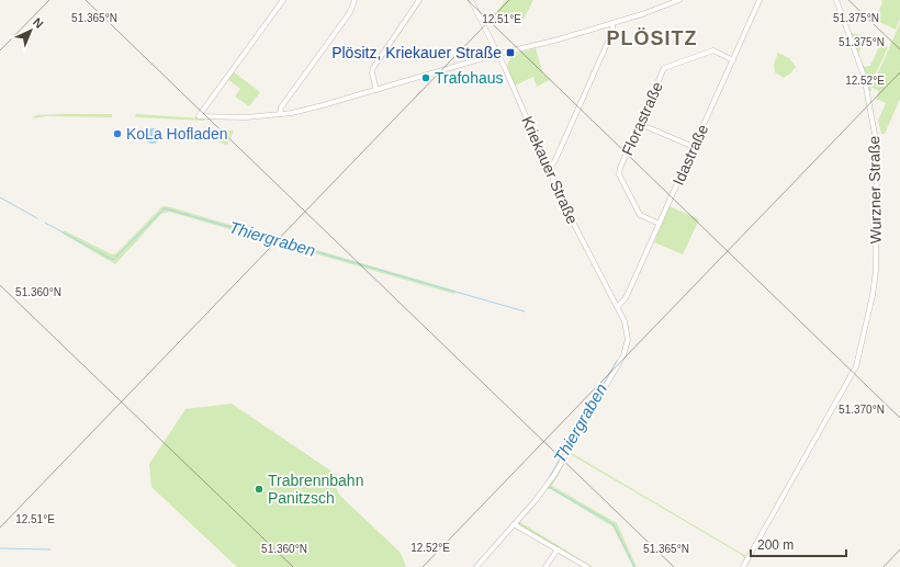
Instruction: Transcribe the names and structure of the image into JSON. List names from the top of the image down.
{
  "streets": {
    "street": [
      "Florastraße",
      "Idastraße",
      "Kriekauer Straße",
      "Wurzner Straße"
    ]
  },
  "crossings": [
    ["Florastraße", "Idastraße"],
    ["Idastraße", "Kriekauer Straße"]
  ],
  "districts": ["PLÖSITZ"],
  "water": ["Thiergraben"],
  "places": {
    "transit": ["Plösitz, Kriekauer Straße"],
    "other": ["Trafohaus", "KoLa Hofladen", "Trabrennbahn Panitzsch"]
  },
  "scale_bar": "200 m",
  "north": "top right",
  "coordinates": [
    "51.365°N",
    "51.375°N",
    "12.51°E",
    "12.52°E",
    "51.360°N",
    "51.370°N"
  ]
}
